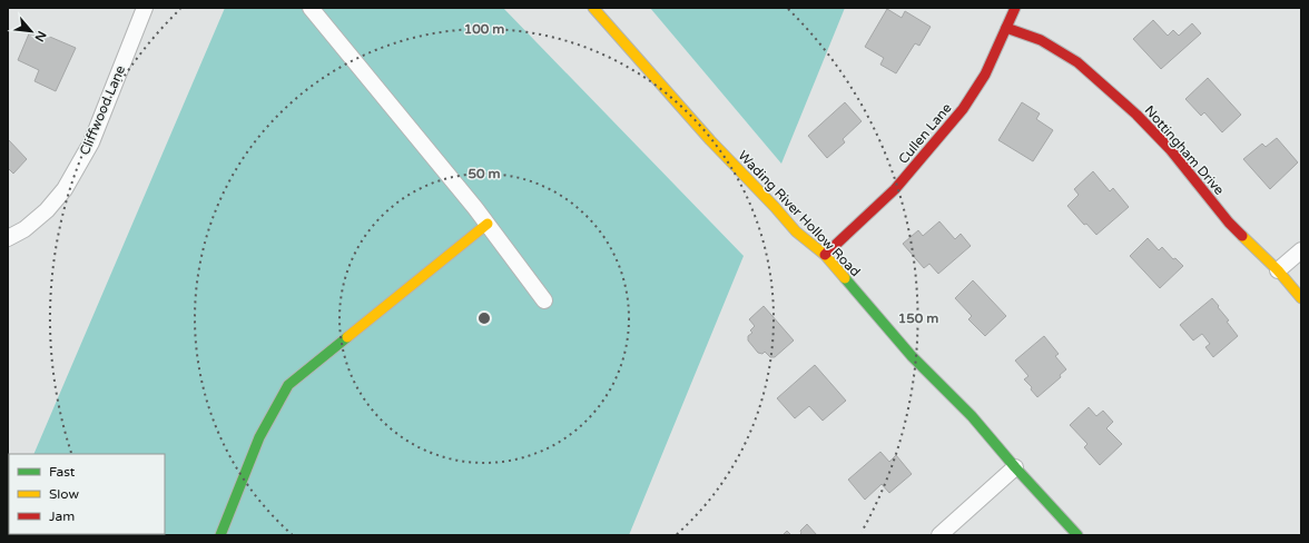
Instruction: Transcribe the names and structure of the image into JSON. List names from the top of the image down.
{
  "streets": {
    "street": [
      "Cliffwood Lane",
      "Cullen Lane",
      "Nottingham Drive",
      "Wading River Hollow Road"
    ]
  },
  "crossings": [
    ["Cullen Lane", "Nottingham Drive"],
    ["Cullen Lane", "Wading River Hollow Road"]
  ],
  "legend": ["Fast", "Slow", "Jam"],
  "north": "bottom right",
  "rings": ["100 m", "50 m", "150 m"]
}
